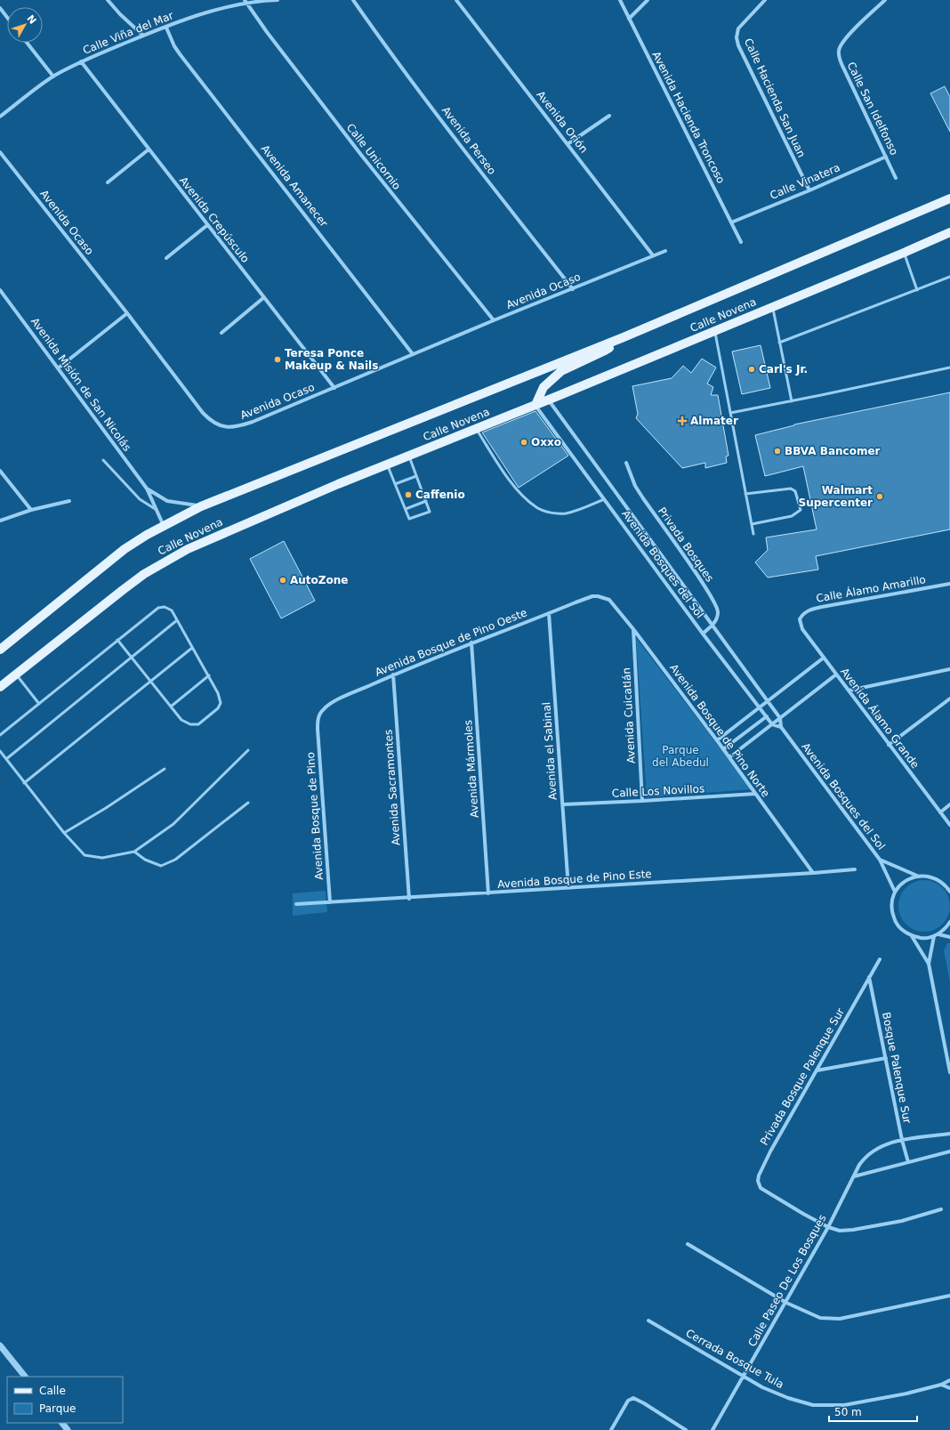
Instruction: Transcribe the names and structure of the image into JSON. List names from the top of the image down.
{
  "streets": {
    "main road": ["Calle Novena"],
    "street": [
      "Calle Viña del Mar",
      "Calle Hacienda San Juan",
      "Calle San Idelfonso",
      "Avenida Hacienda Troncoso",
      "Avenida Orión",
      "Avenida Perseo",
      "Calle Unicornio",
      "Calle Vinatera",
      "Avenida Amanecer",
      "Avenida Crepúsculo",
      "Avenida Ocaso",
      "Avenida Misión de San Nicolás",
      "Privada Bosques",
      "Avenida Bosques del Sol",
      "Calle Álamo Amarillo",
      "Avenida Bosque de Pino Oeste",
      "Avenida Cuicatlán",
      "Avenida Álamo Grande",
      "Avenida Bosque de Pino Norte",
      "Avenida el Sabinal",
      "Avenida Mármoles",
      "Avenida Sacramontes",
      "Calle Los Novillos",
      "Avenida Bosque de Pino",
      "Avenida Bosque de Pino Este",
      "Bosque Palenque Sur",
      "Privada Bosque Palenque Sur",
      "Calle Paseo De Los Bosques",
      "Cerrada Bosque Tula"
    ]
  },
  "crossings": [
    ["Calle Viña del Mar", "Calle Unicornio"],
    ["Calle Viña del Mar", "Avenida Amanecer"],
    ["Calle Viña del Mar", "Avenida Crepúsculo"],
    ["Calle Hacienda San Juan", "Calle Vinatera"],
    ["Calle San Idelfonso", "Calle Vinatera"],
    ["Avenida Hacienda Troncoso", "Calle Vinatera"],
    ["Avenida Orión", "Avenida Ocaso"],
    ["Avenida Perseo", "Avenida Ocaso"],
    ["Calle Unicornio", "Avenida Ocaso"],
    ["Avenida Amanecer", "Avenida Ocaso"],
    ["Avenida Crepúsculo", "Avenida Ocaso"],
    ["Calle Novena", "Avenida Misión de San Nicolás"],
    ["Calle Novena", "Avenida Bosques del Sol"],
    ["Privada Bosques", "Avenida Bosques del Sol"],
    ["Calle Álamo Amarillo", "Avenida Álamo Grande"],
    ["Avenida Bosque de Pino Oeste", "Avenida Bosque de Pino Norte"],
    ["Avenida Bosque de Pino Oeste", "Avenida el Sabinal"],
    ["Avenida Bosque de Pino Oeste", "Avenida Mármoles"],
    ["Avenida Bosque de Pino Oeste", "Avenida Sacramontes"],
    ["Avenida Bosque de Pino Oeste", "Avenida Bosque de Pino"],
    ["Avenida Cuicatlán", "Avenida Bosque de Pino Norte"],
    ["Avenida Cuicatlán", "Calle Los Novillos"],
    ["Avenida Bosque de Pino Norte", "Calle Los Novillos"],
    ["Avenida Bosque de Pino Norte", "Avenida Bosque de Pino Este"],
    ["Avenida el Sabinal", "Calle Los Novillos"],
    ["Avenida el Sabinal", "Avenida Bosque de Pino Este"],
    ["Avenida Mármoles", "Avenida Bosque de Pino Este"],
    ["Avenida Sacramontes", "Avenida Bosque de Pino Este"],
    ["Avenida Bosque de Pino", "Avenida Bosque de Pino Este"],
    ["Bosque Palenque Sur", "Privada Bosque Palenque Sur"],
    ["Bosque Palenque Sur", "Calle Paseo De Los Bosques"],
    ["Privada Bosque Palenque Sur", "Calle Paseo De Los Bosques"],
    ["Calle Paseo De Los Bosques", "Cerrada Bosque Tula"]
  ],
  "parks": ["Parque del Abedul"],
  "places": {
    "other": [
      "Teresa Ponce Makeup & Nails",
      "Carl's Jr.",
      "Oxxo",
      "BBVA Bancomer",
      "Caffenio",
      "Walmart Supercenter",
      "AutoZone"
    ],
    "health": ["Almater"]
  },
  "legend": ["Calle", "Parque"],
  "scale_bar": "50 m",
  "north": "top right"
}
